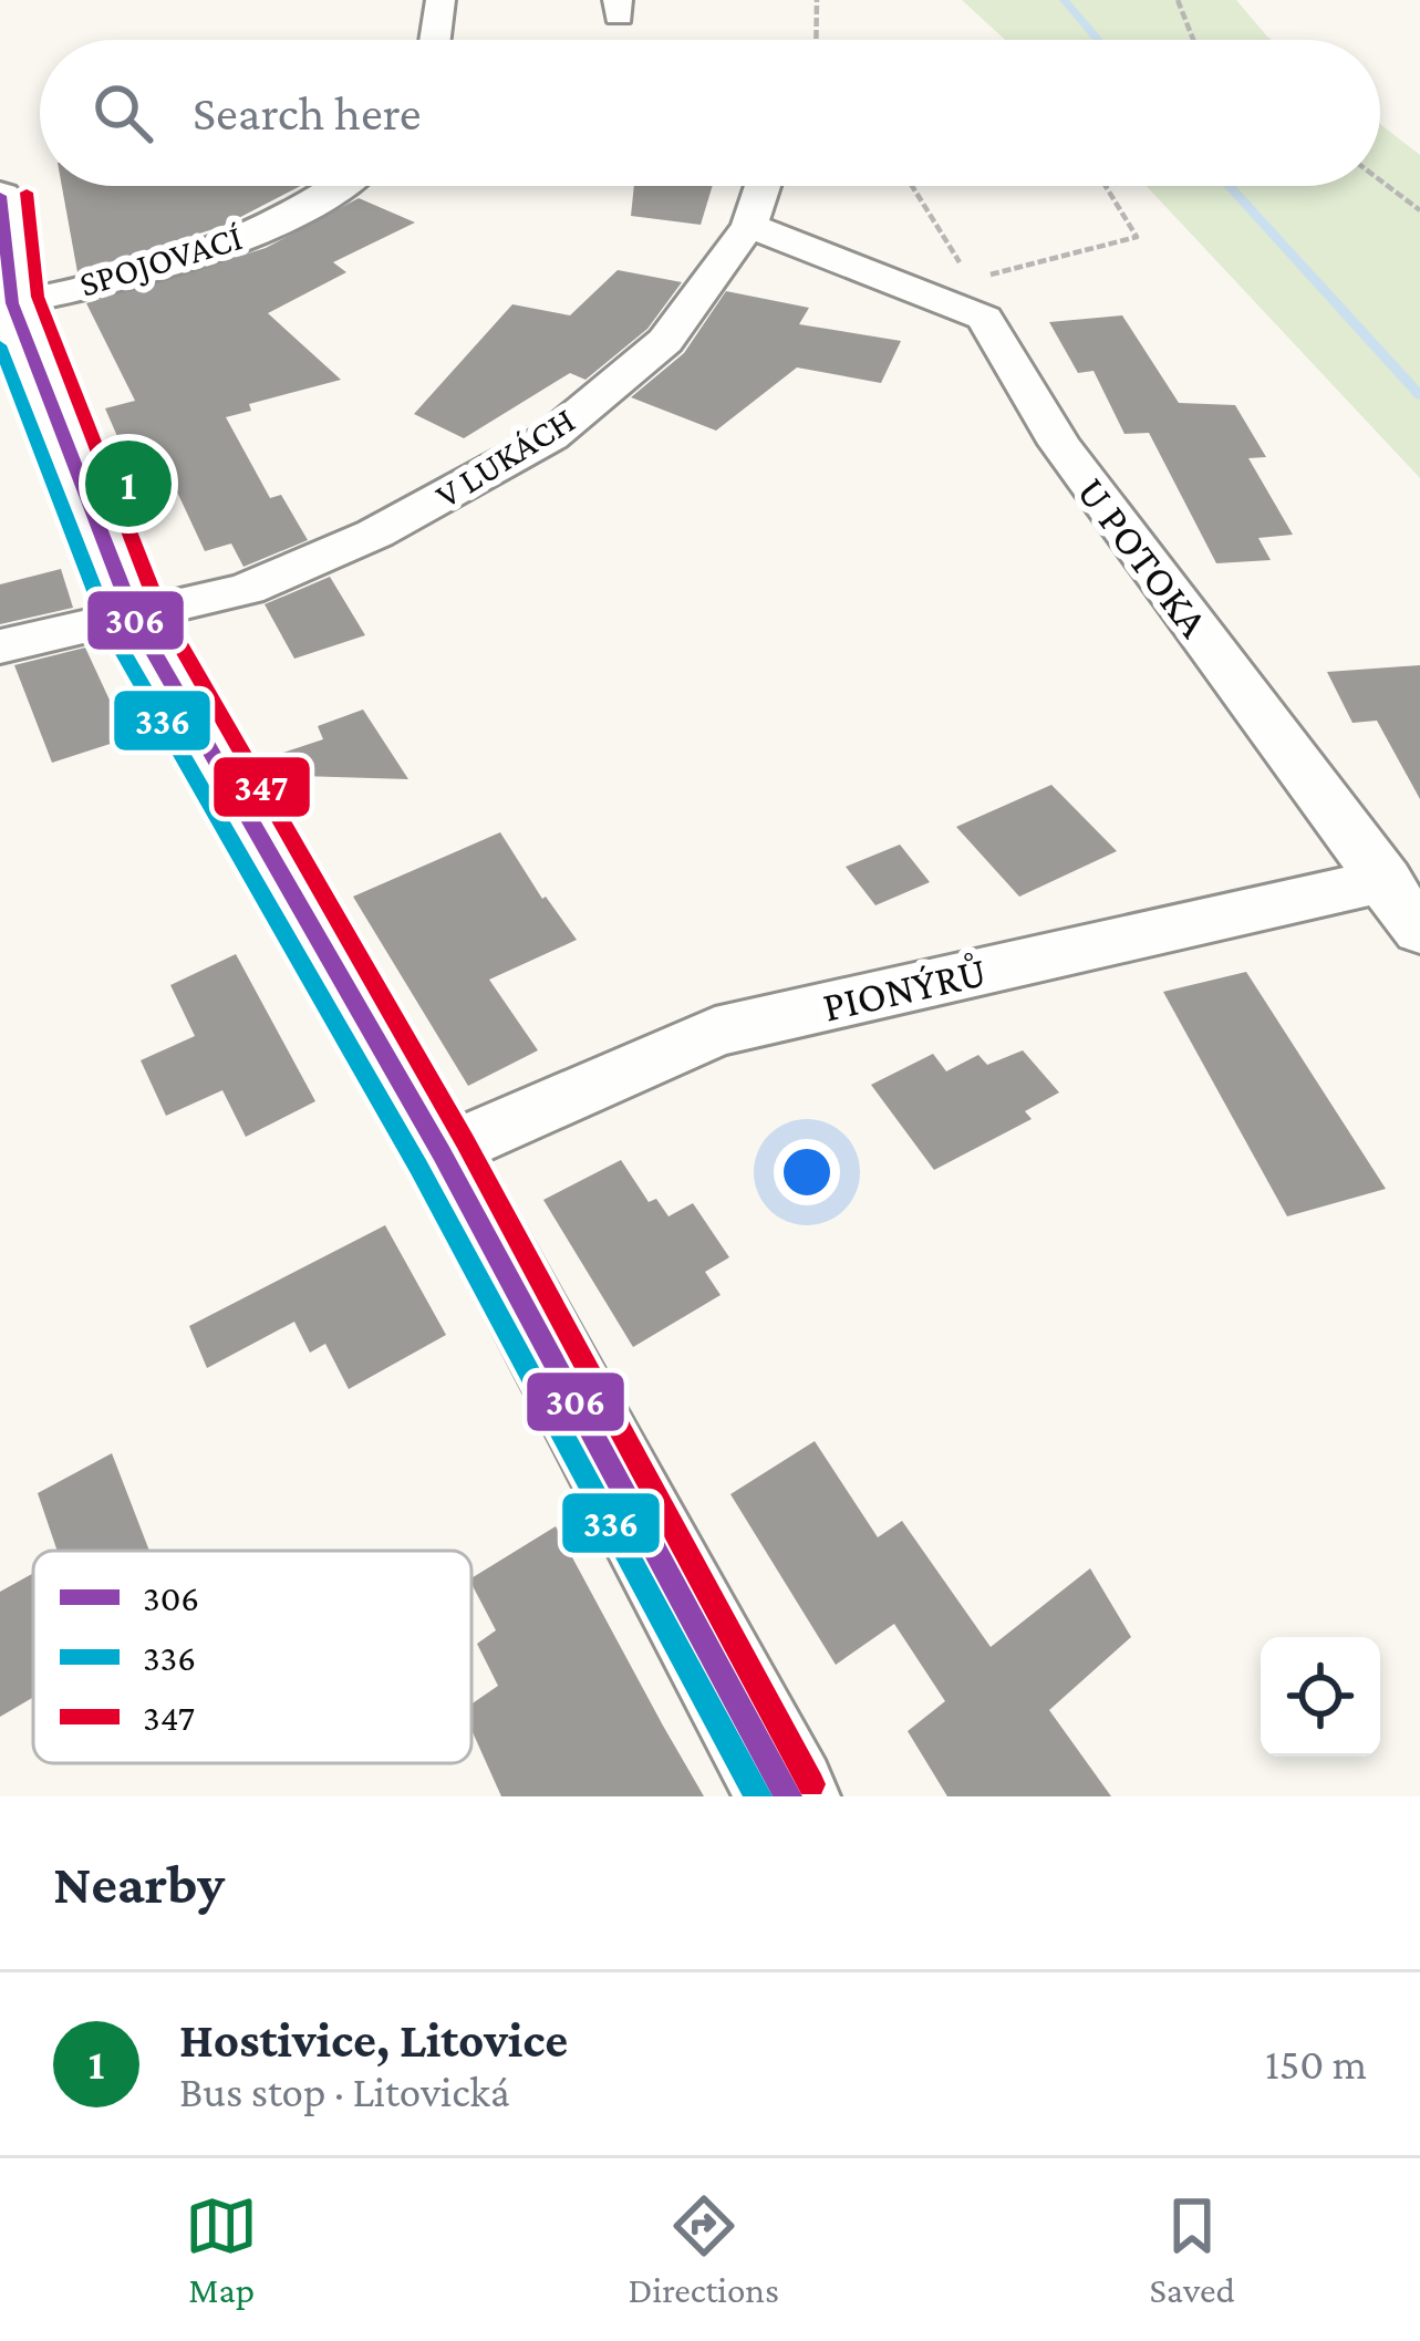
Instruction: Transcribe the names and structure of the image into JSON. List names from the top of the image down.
{
  "streets": {
    "street": [
      "SPOJOVACÍ",
      "V LUKÁCH",
      "U POTOKA",
      "PIONÝRŮ"
    ]
  },
  "crossings": [
    ["U POTOKA", "PIONÝRŮ"]
  ],
  "lines": ["transit line 347", "transit line 306", "transit line 336"],
  "legend": ["306", "336", "347"],
  "page": {
    "search": "Search here",
    "pins": "1",
    "heading": "Nearby",
    "list": [
      {
        "mark": "1",
        "name": "Hostivice, Litovice",
        "note": "Bus stop · Litovická",
        "value": "150 m"
      }
    ],
    "nav": ["Map", "Directions", "Saved"]
  }
}
